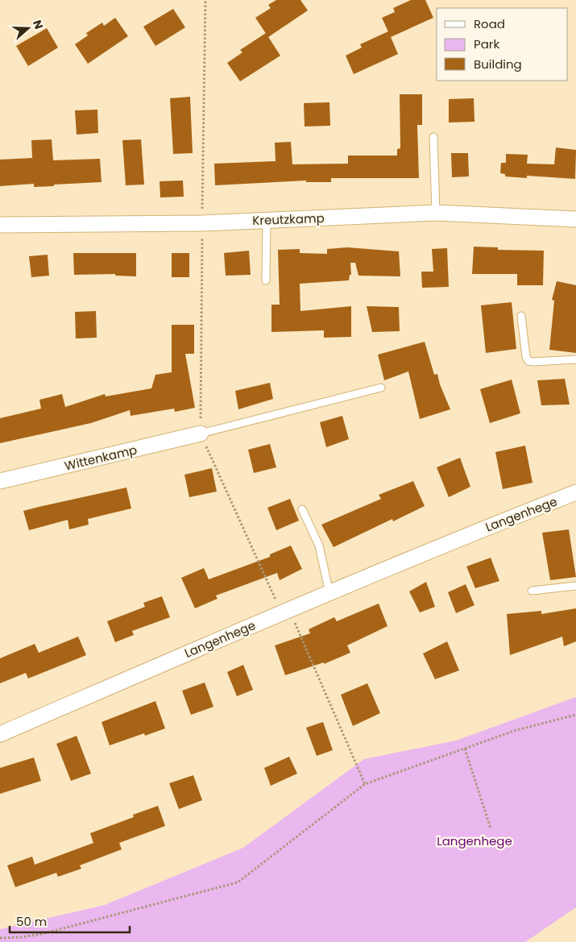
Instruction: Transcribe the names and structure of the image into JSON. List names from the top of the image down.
{
  "streets": {
    "street": ["Kreutzkamp", "Wittenkamp", "Langenhege"]
  },
  "parks": ["Langenhege"],
  "legend": ["Road", "Park", "Building"],
  "scale_bar": "50 m",
  "north": "right"
}
